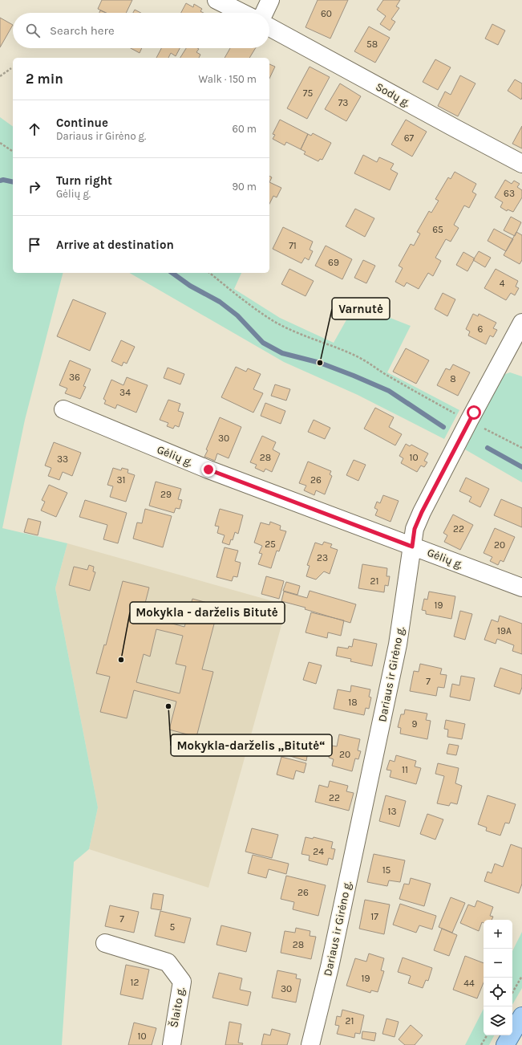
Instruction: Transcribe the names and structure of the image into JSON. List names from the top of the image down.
{
  "streets": {
    "street": [
      "Sodų g.",
      "Gėlių g.",
      "Dariaus ir Girėno g.",
      "Šlaito g."
    ]
  },
  "crossings": [
    ["Gėlių g.", "Dariaus ir Girėno g."]
  ],
  "places": ["Varnutė", "Mokykla - darželis Bitutė", "Mokykla-darželis „Bitutė“"],
  "house_numbers": [
    "60",
    "58",
    "75",
    "73",
    "67",
    "63",
    "65",
    "71",
    "69",
    "4",
    "6",
    "36",
    "8",
    "34",
    "30",
    "28",
    "10",
    "33",
    "31",
    "26",
    "29",
    "22",
    "25",
    "20",
    "23",
    "21",
    "19",
    "19A",
    "7",
    "18",
    "9",
    "20",
    "11",
    "22",
    "13",
    "24",
    "15",
    "26",
    "17",
    "7",
    "5",
    "28",
    "19",
    "12",
    "44",
    "30",
    "21",
    "10"
  ],
  "page": {
    "search": "Search here",
    "heading": ["2 min", "Walk · 150 m"],
    "list": [
      ["Continue", "Dariaus ir Girėno g.", "60 m"],
      ["Turn right", "Gėlių g.", "90 m"],
      "Arrive at destination"
    ],
    "map_buttons": ["+", "−"]
  }
}
